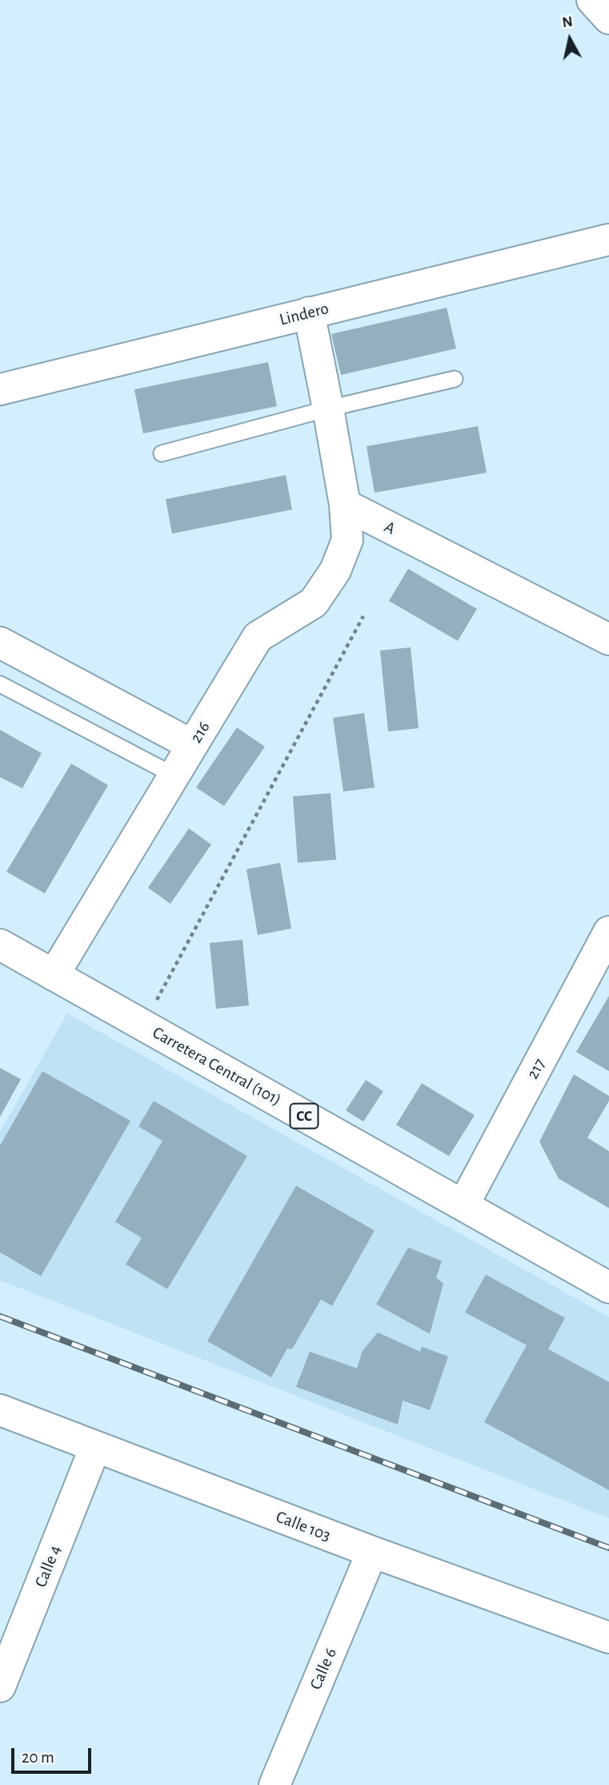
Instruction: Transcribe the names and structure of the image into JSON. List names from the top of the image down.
{
  "streets": {
    "street": [
      "Lindero",
      "A",
      "216",
      "Carretera Central (101)",
      "217",
      "CC",
      "Calle 103",
      "Calle 4",
      "Calle 6"
    ]
  },
  "crossings": [
    ["A", "216"],
    ["216", "Carretera Central (101)"],
    ["Carretera Central (101)", "217"],
    ["Calle 103", "Calle 4"],
    ["Calle 103", "Calle 6"]
  ],
  "scale_bar": "20 m",
  "north": "top"
}
